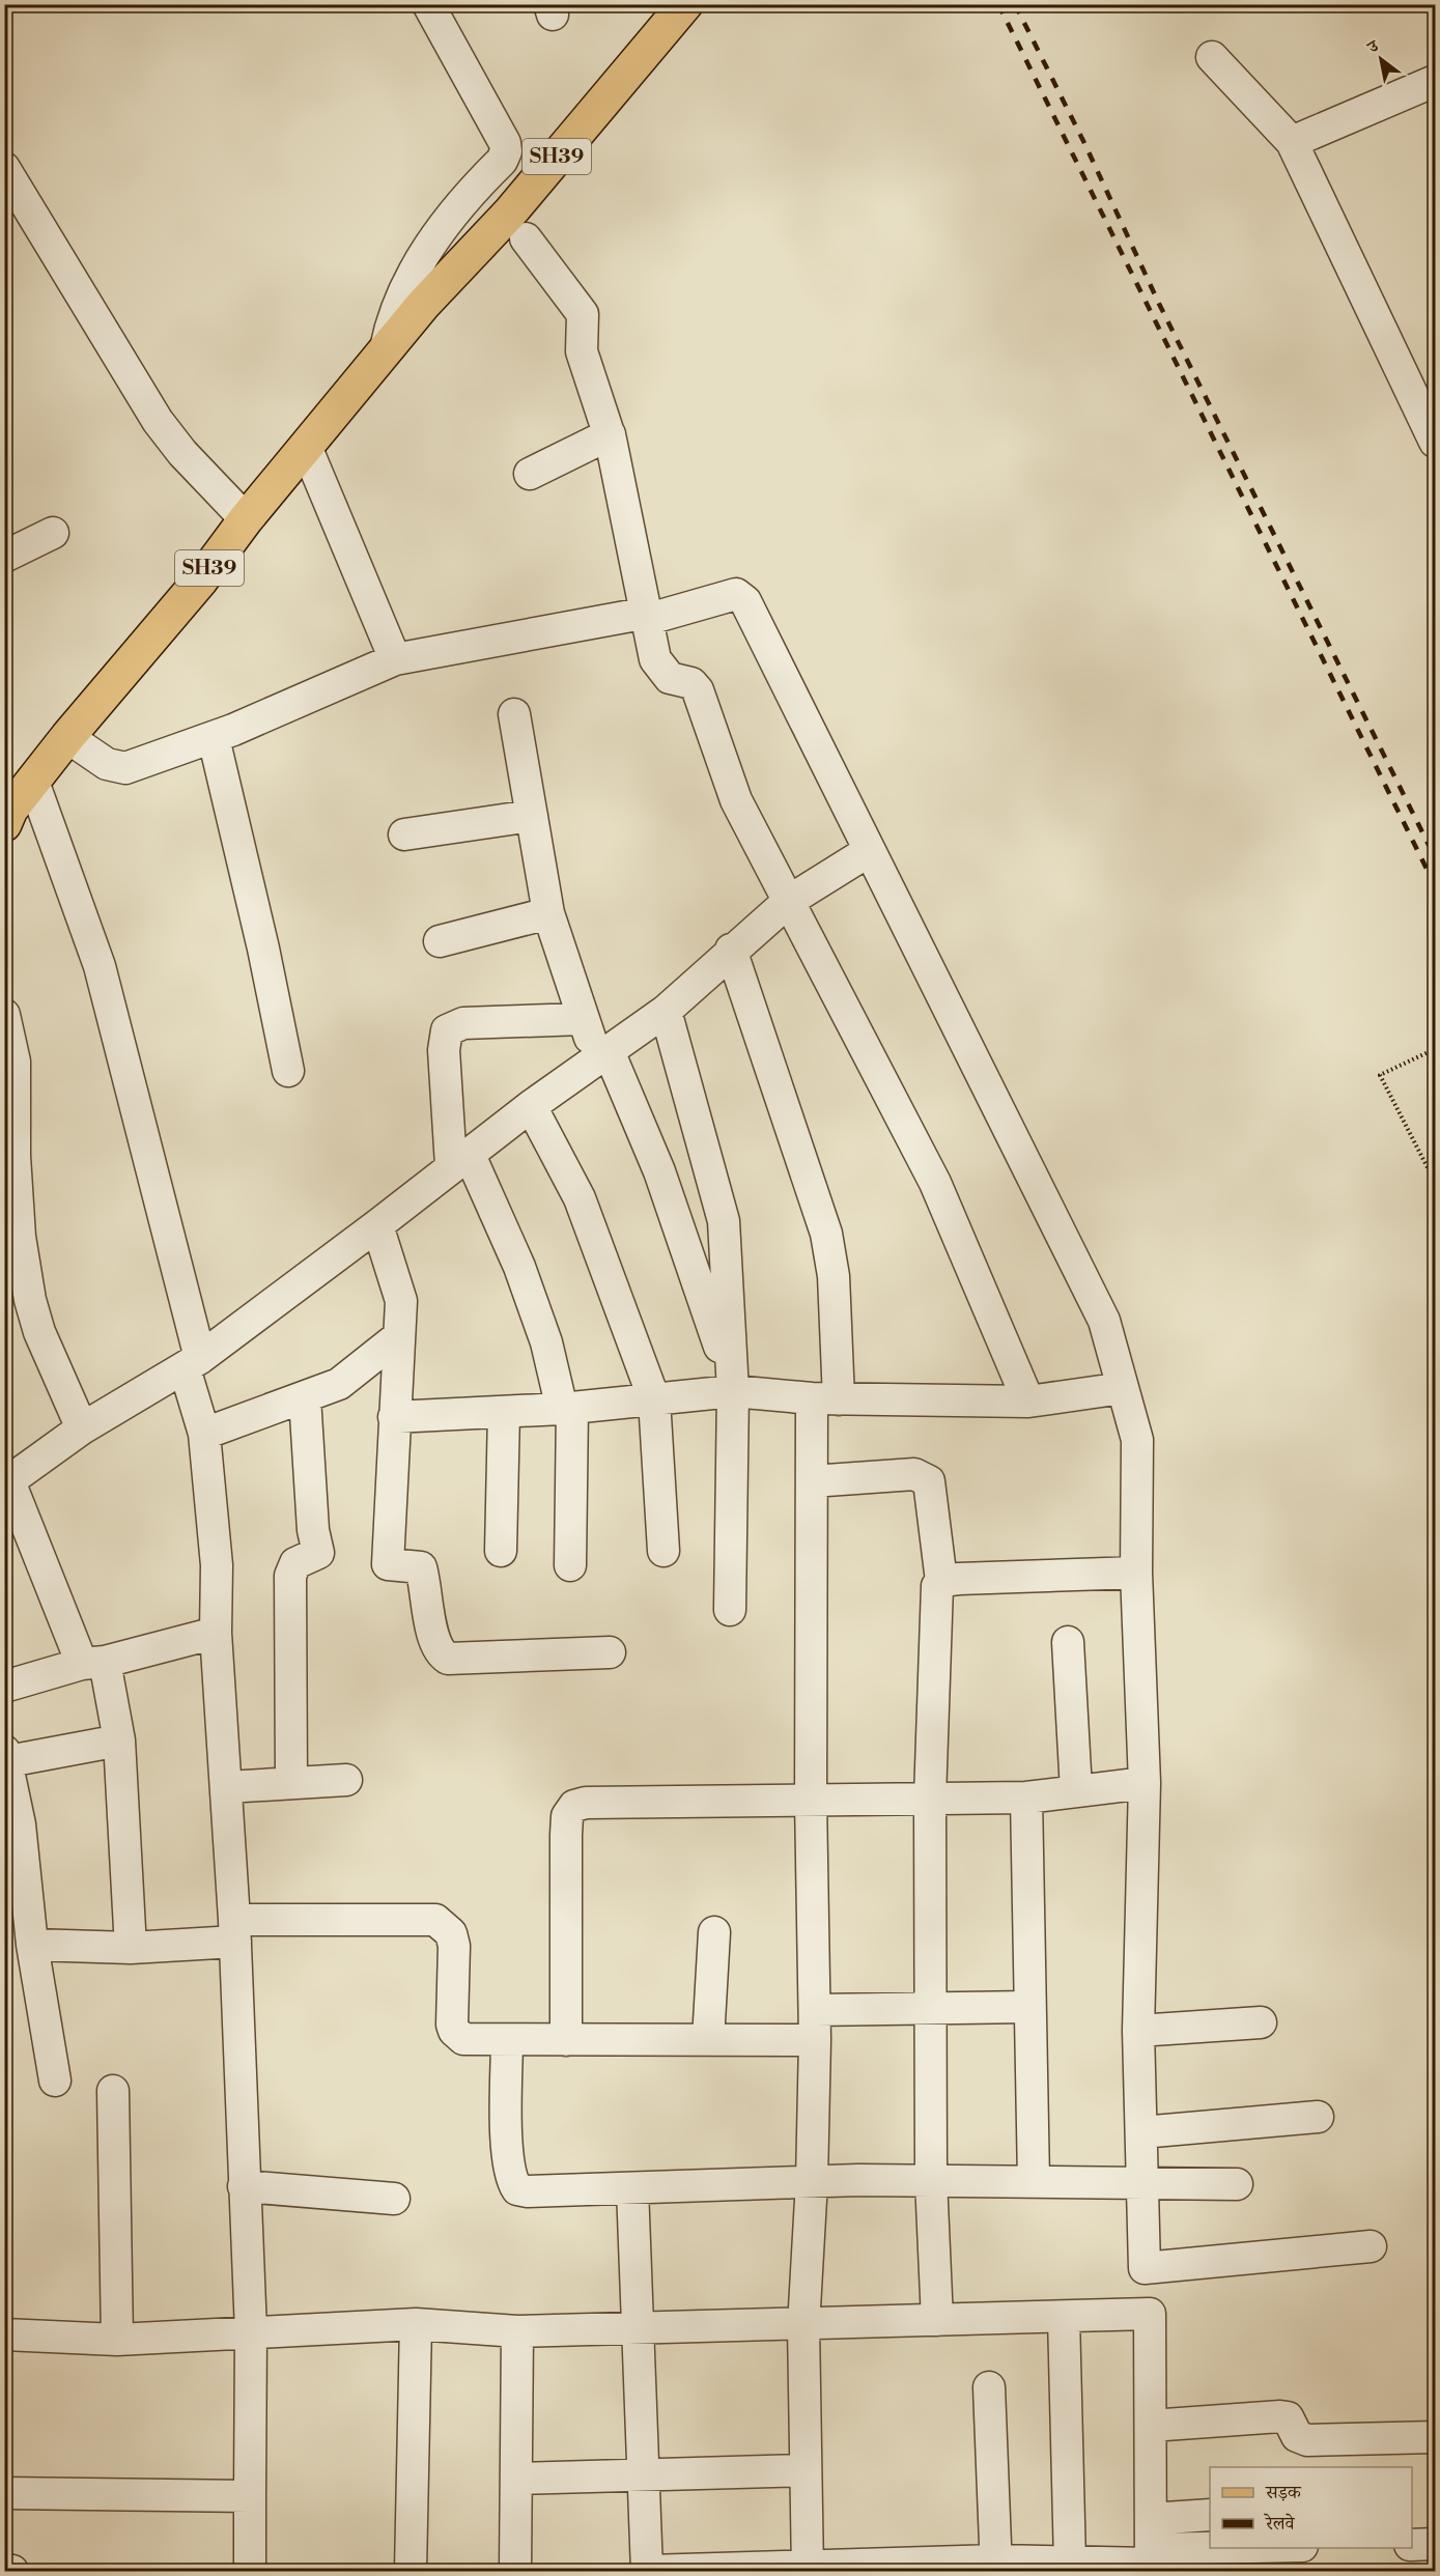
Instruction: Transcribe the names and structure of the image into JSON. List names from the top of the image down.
{
  "streets": {
    "main road": ["SH39"]
  },
  "legend": ["सड़क", "रेलवे"],
  "north": "top left"
}
